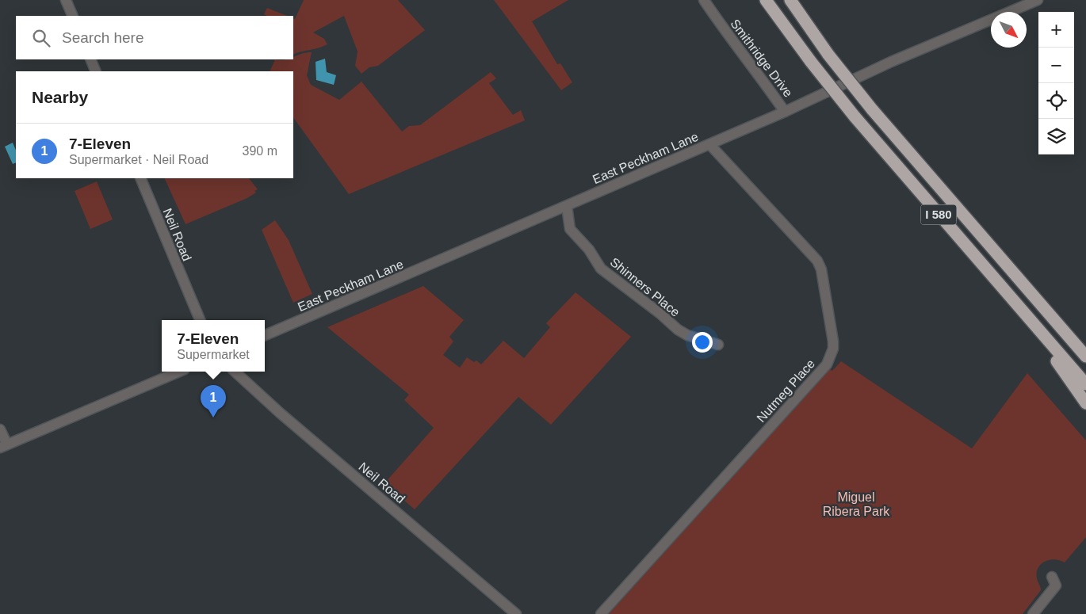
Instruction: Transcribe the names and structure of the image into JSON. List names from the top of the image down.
{
  "streets": {
    "highway": ["I 580"],
    "street": [
      "Smithridge Drive",
      "East Peckham Lane",
      "Neil Road",
      "Shinners Place",
      "Nutmeg Place"
    ]
  },
  "crossings": [
    ["Smithridge Drive", "East Peckham Lane"],
    ["East Peckham Lane", "Shinners Place"],
    ["East Peckham Lane", "Nutmeg Place"]
  ],
  "parks": ["Miguel Ribera Park"],
  "north": "bottom right",
  "page": {
    "map_buttons": ["+", "−"],
    "search": "Search here",
    "heading": "Nearby",
    "list": [
      {
        "mark": "1",
        "name": "7-Eleven",
        "note": "Supermarket · Neil Road",
        "value": "390 m"
      }
    ],
    "popup": ["7-Eleven", "Supermarket"],
    "pins": "1"
  }
}
